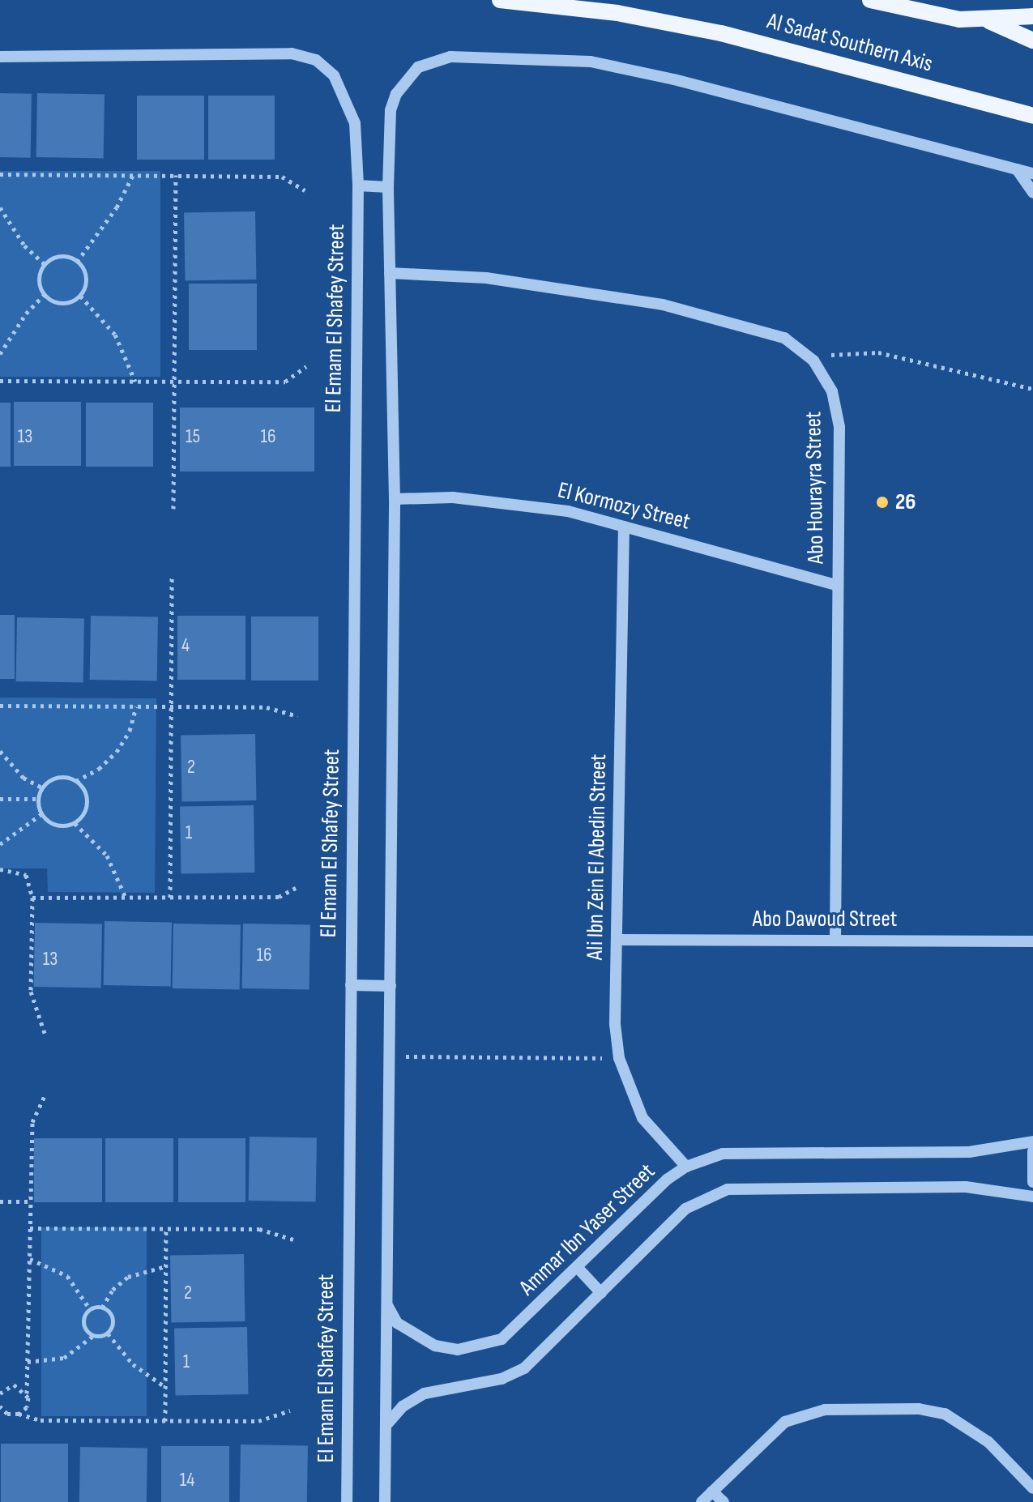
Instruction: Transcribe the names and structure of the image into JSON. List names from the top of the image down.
{
  "streets": {
    "main road": ["Al Sadat Southern Axis"],
    "street": [
      "El Emam El Shafey Street",
      "Abo Hourayra Street",
      "El Kormozy Street",
      "Ali Ibn Zein El Abedin Street",
      "Abo Dawoud Street",
      "Ammar Ibn Yaser Street"
    ]
  },
  "crossings": [
    ["Abo Hourayra Street", "El Kormozy Street"],
    ["Abo Hourayra Street", "Abo Dawoud Street"],
    ["El Kormozy Street", "Ali Ibn Zein El Abedin Street"],
    ["Ali Ibn Zein El Abedin Street", "Abo Dawoud Street"],
    ["Ali Ibn Zein El Abedin Street", "Ammar Ibn Yaser Street"]
  ],
  "places": ["26"],
  "house_numbers": [
    "13",
    "15",
    "16",
    "4",
    "2",
    "1",
    "16",
    "13",
    "2",
    "1",
    "14"
  ]
}
